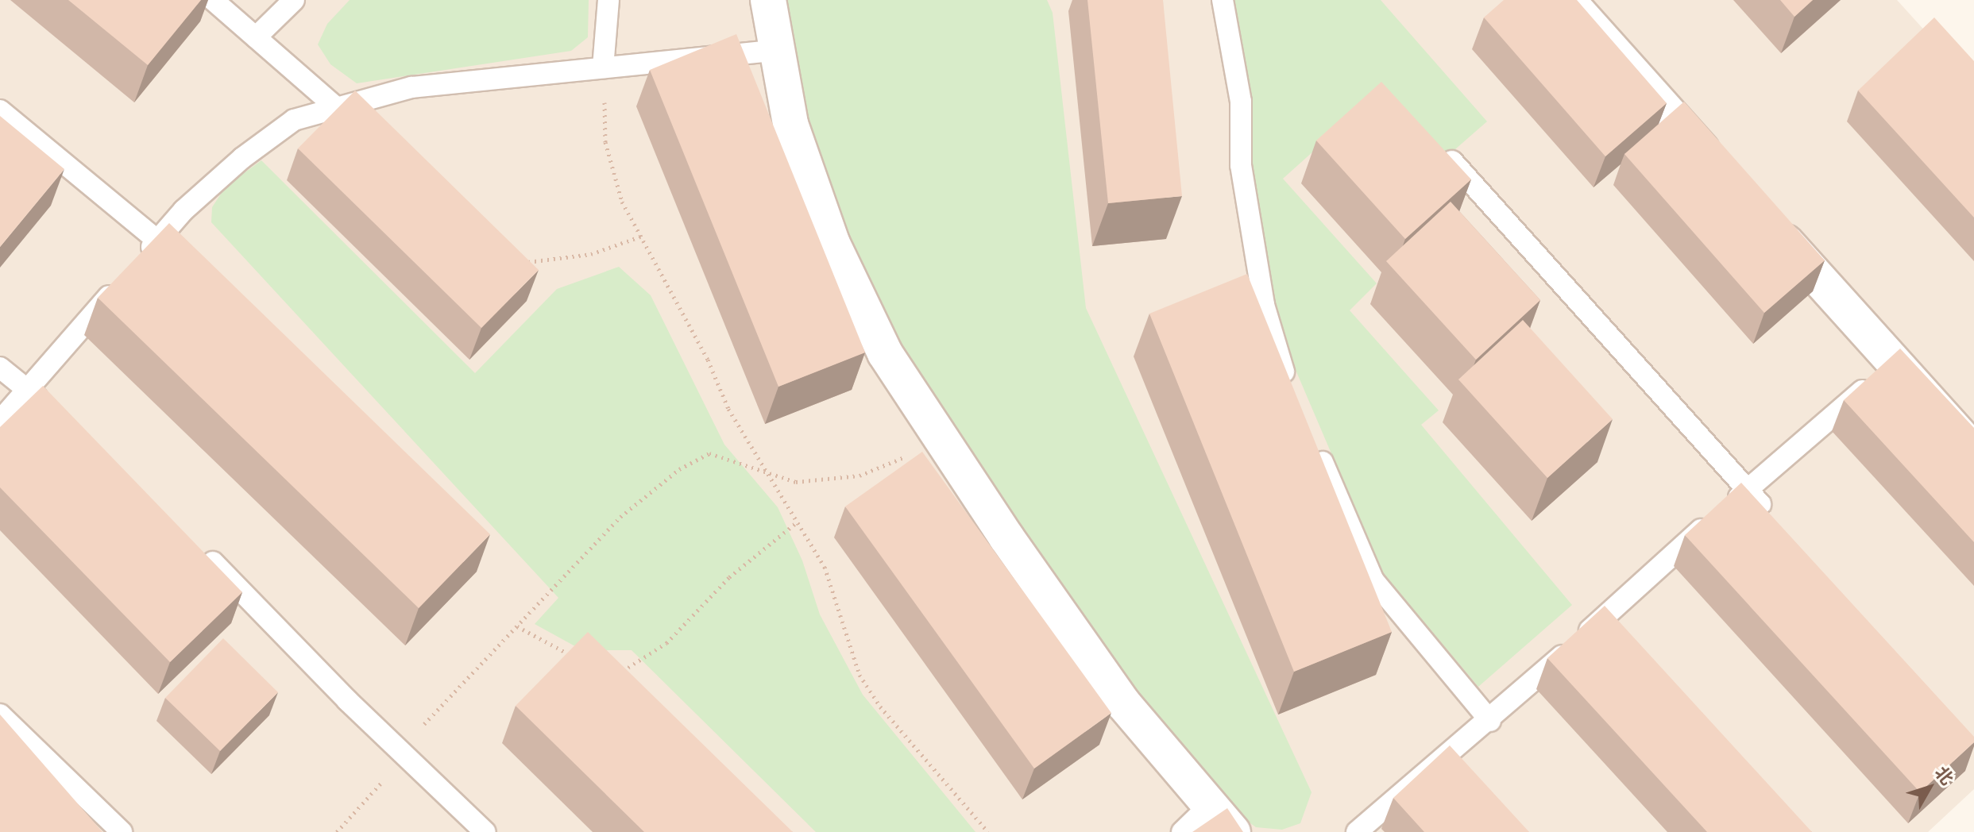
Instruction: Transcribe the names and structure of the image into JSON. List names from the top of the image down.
{
  "north": "top right"
}
